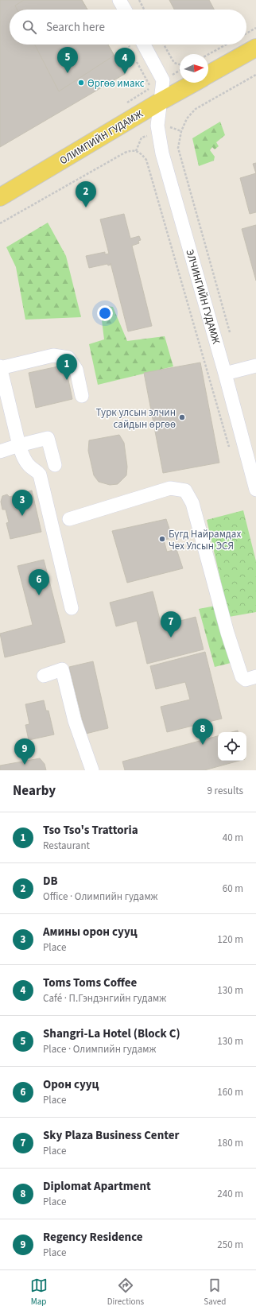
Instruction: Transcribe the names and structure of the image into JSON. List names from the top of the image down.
{
  "streets": {
    "main road": ["ОЛИМПИЙН ГУДАМЖ"],
    "street": ["ЭЛЧИНГИЙН ГУДАМЖ"]
  },
  "crossings": [
    ["ОЛИМПИЙН ГУДАМЖ", "ЭЛЧИНГИЙН ГУДАМЖ"]
  ],
  "places": ["Өргөө имакс", "Турк улсын элчин сайдын өргөө", "Бүгд Найрамдах Чех Улсын ЭСЯ"],
  "north": "right",
  "page": {
    "search": "Search here",
    "pins": [
      "5",
      "4",
      "2",
      "1",
      "3",
      "6",
      "7",
      "8",
      "9"
    ],
    "heading": ["Nearby", "9 results"],
    "list": [
      {
        "mark": "1",
        "name": "Tso Tso's Trattoria",
        "note": "Restaurant",
        "value": "40 m"
      },
      {
        "mark": "2",
        "name": "DB",
        "note": "Office · Олимпийн гудамж",
        "value": "60 m"
      },
      {
        "mark": "3",
        "name": "Амины орон сууц",
        "note": "Place",
        "value": "120 m"
      },
      {
        "mark": "4",
        "name": "Toms Toms Coffee",
        "note": "Café · П.Гэндэнгийн гудамж",
        "value": "130 m"
      },
      {
        "mark": "5",
        "name": "Shangri-La Hotel (Block C)",
        "note": "Place · Олимпийн гудамж",
        "value": "130 m"
      },
      {
        "mark": "6",
        "name": "Орон сууц",
        "note": "Place",
        "value": "160 m"
      },
      {
        "mark": "7",
        "name": "Sky Plaza Business Center",
        "note": "Place",
        "value": "180 m"
      },
      {
        "mark": "8",
        "name": "Diplomat Apartment",
        "note": "Place",
        "value": "240 m"
      },
      {
        "mark": "9",
        "name": "Regency Residence",
        "note": "Place",
        "value": "250 m"
      }
    ],
    "nav": ["Map", "Directions", "Saved"]
  }
}
